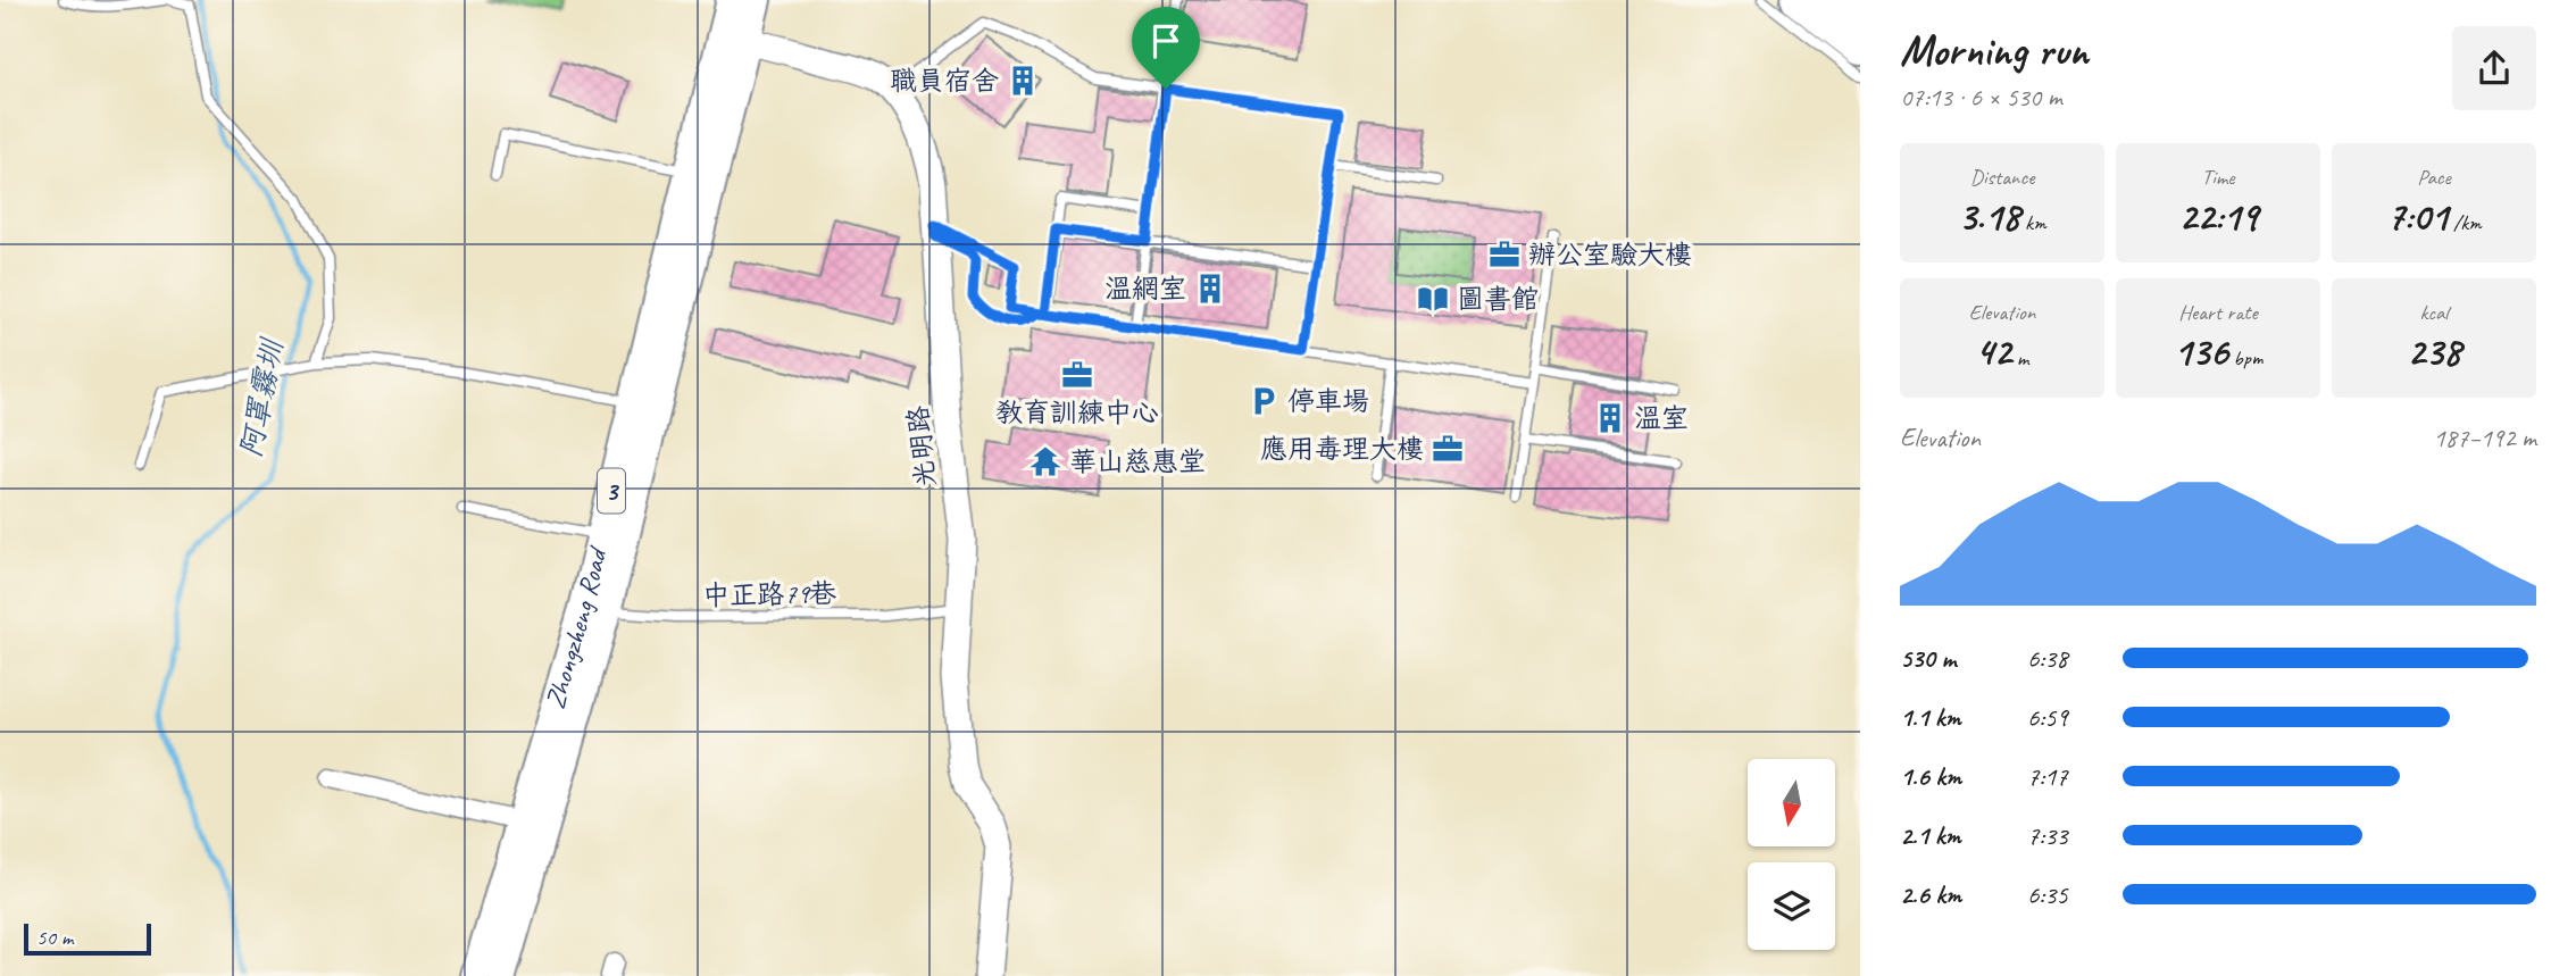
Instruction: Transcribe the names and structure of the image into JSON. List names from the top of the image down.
{
  "streets": {
    "main road": ["3", "Zhongzheng Road"],
    "street": ["光明路"],
    "lane": ["中正路79巷"]
  },
  "crossings": [
    ["光明路", "中正路79巷"],
    ["光明路", "Zhongzheng Road"],
    ["中正路79巷", "Zhongzheng Road"]
  ],
  "water": ["阿罩霧圳"],
  "places": {
    "building": ["職員宿舍", "溫網室", "溫室"],
    "office": ["辦公室驗大樓", "教育訓練中心", "應用毒理大樓"],
    "library": ["圖書館"],
    "parking": ["停車場"],
    "temple": ["華山慈惠堂"]
  },
  "scale_bar": "50 m",
  "north": "bottom",
  "page": {
    "heading": ["Morning run", "07:13 · 6 × 530 m"],
    "stats": [
      ["Distance", "3.18 km"],
      ["Time", "22:19"],
      ["Pace", "7:01 /km"],
      ["Elevation", "42 m"],
      ["Heart rate", "136 bpm"],
      ["kcal", "238"]
    ],
    "chart": ["Elevation", "187–192 m"],
    "list": [
      {
        "name": "530 m",
        "note": "6:38"
      },
      {
        "name": "1.1 km",
        "note": "6:59"
      },
      {
        "name": "1.6 km",
        "note": "7:17"
      },
      {
        "name": "2.1 km",
        "note": "7:33"
      },
      {
        "name": "2.6 km",
        "note": "6:35"
      }
    ],
    "scale": "50 m"
  }
}
